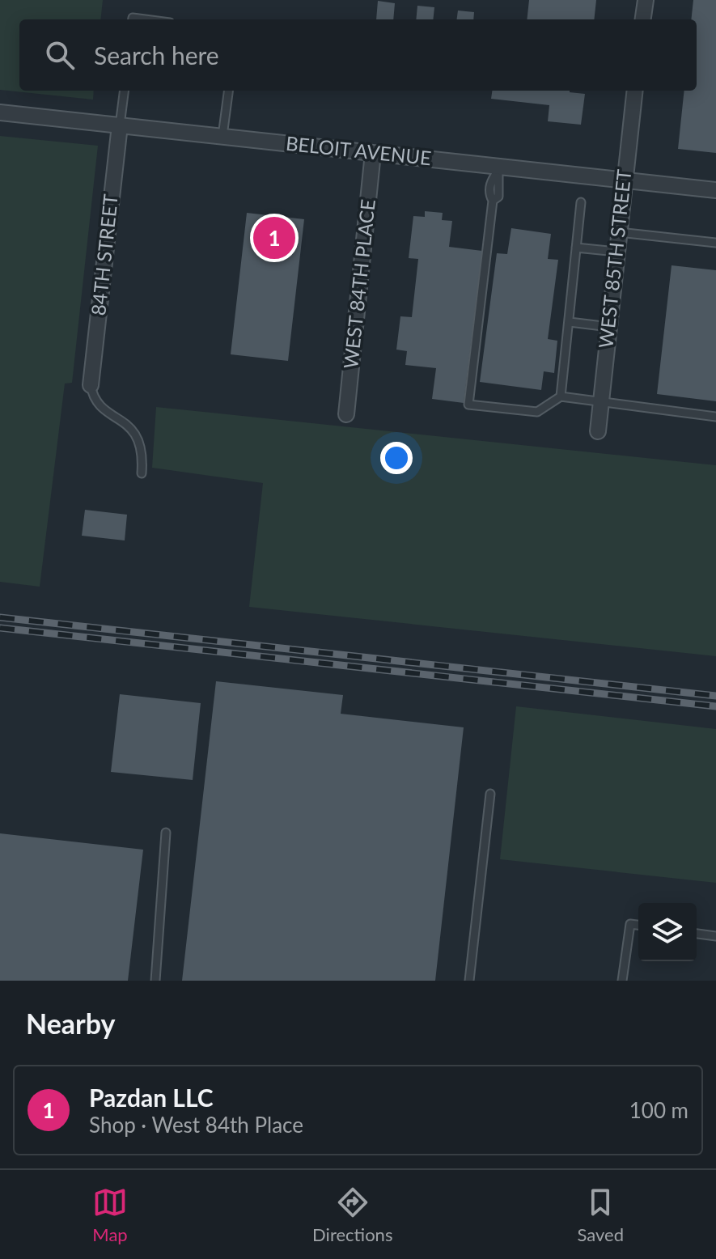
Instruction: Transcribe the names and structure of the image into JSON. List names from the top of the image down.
{
  "streets": {
    "street": [
      "BELOIT AVENUE",
      "84TH STREET",
      "WEST 85TH STREET",
      "WEST 84TH PLACE"
    ]
  },
  "crossings": [
    ["BELOIT AVENUE", "84TH STREET"],
    ["BELOIT AVENUE", "WEST 85TH STREET"],
    ["BELOIT AVENUE", "WEST 84TH PLACE"]
  ],
  "page": {
    "search": "Search here",
    "pins": "1",
    "heading": "Nearby",
    "list": [
      {
        "mark": "1",
        "name": "Pazdan LLC",
        "note": "Shop · West 84th Place",
        "value": "100 m"
      }
    ],
    "nav": ["Map", "Directions", "Saved"]
  }
}
